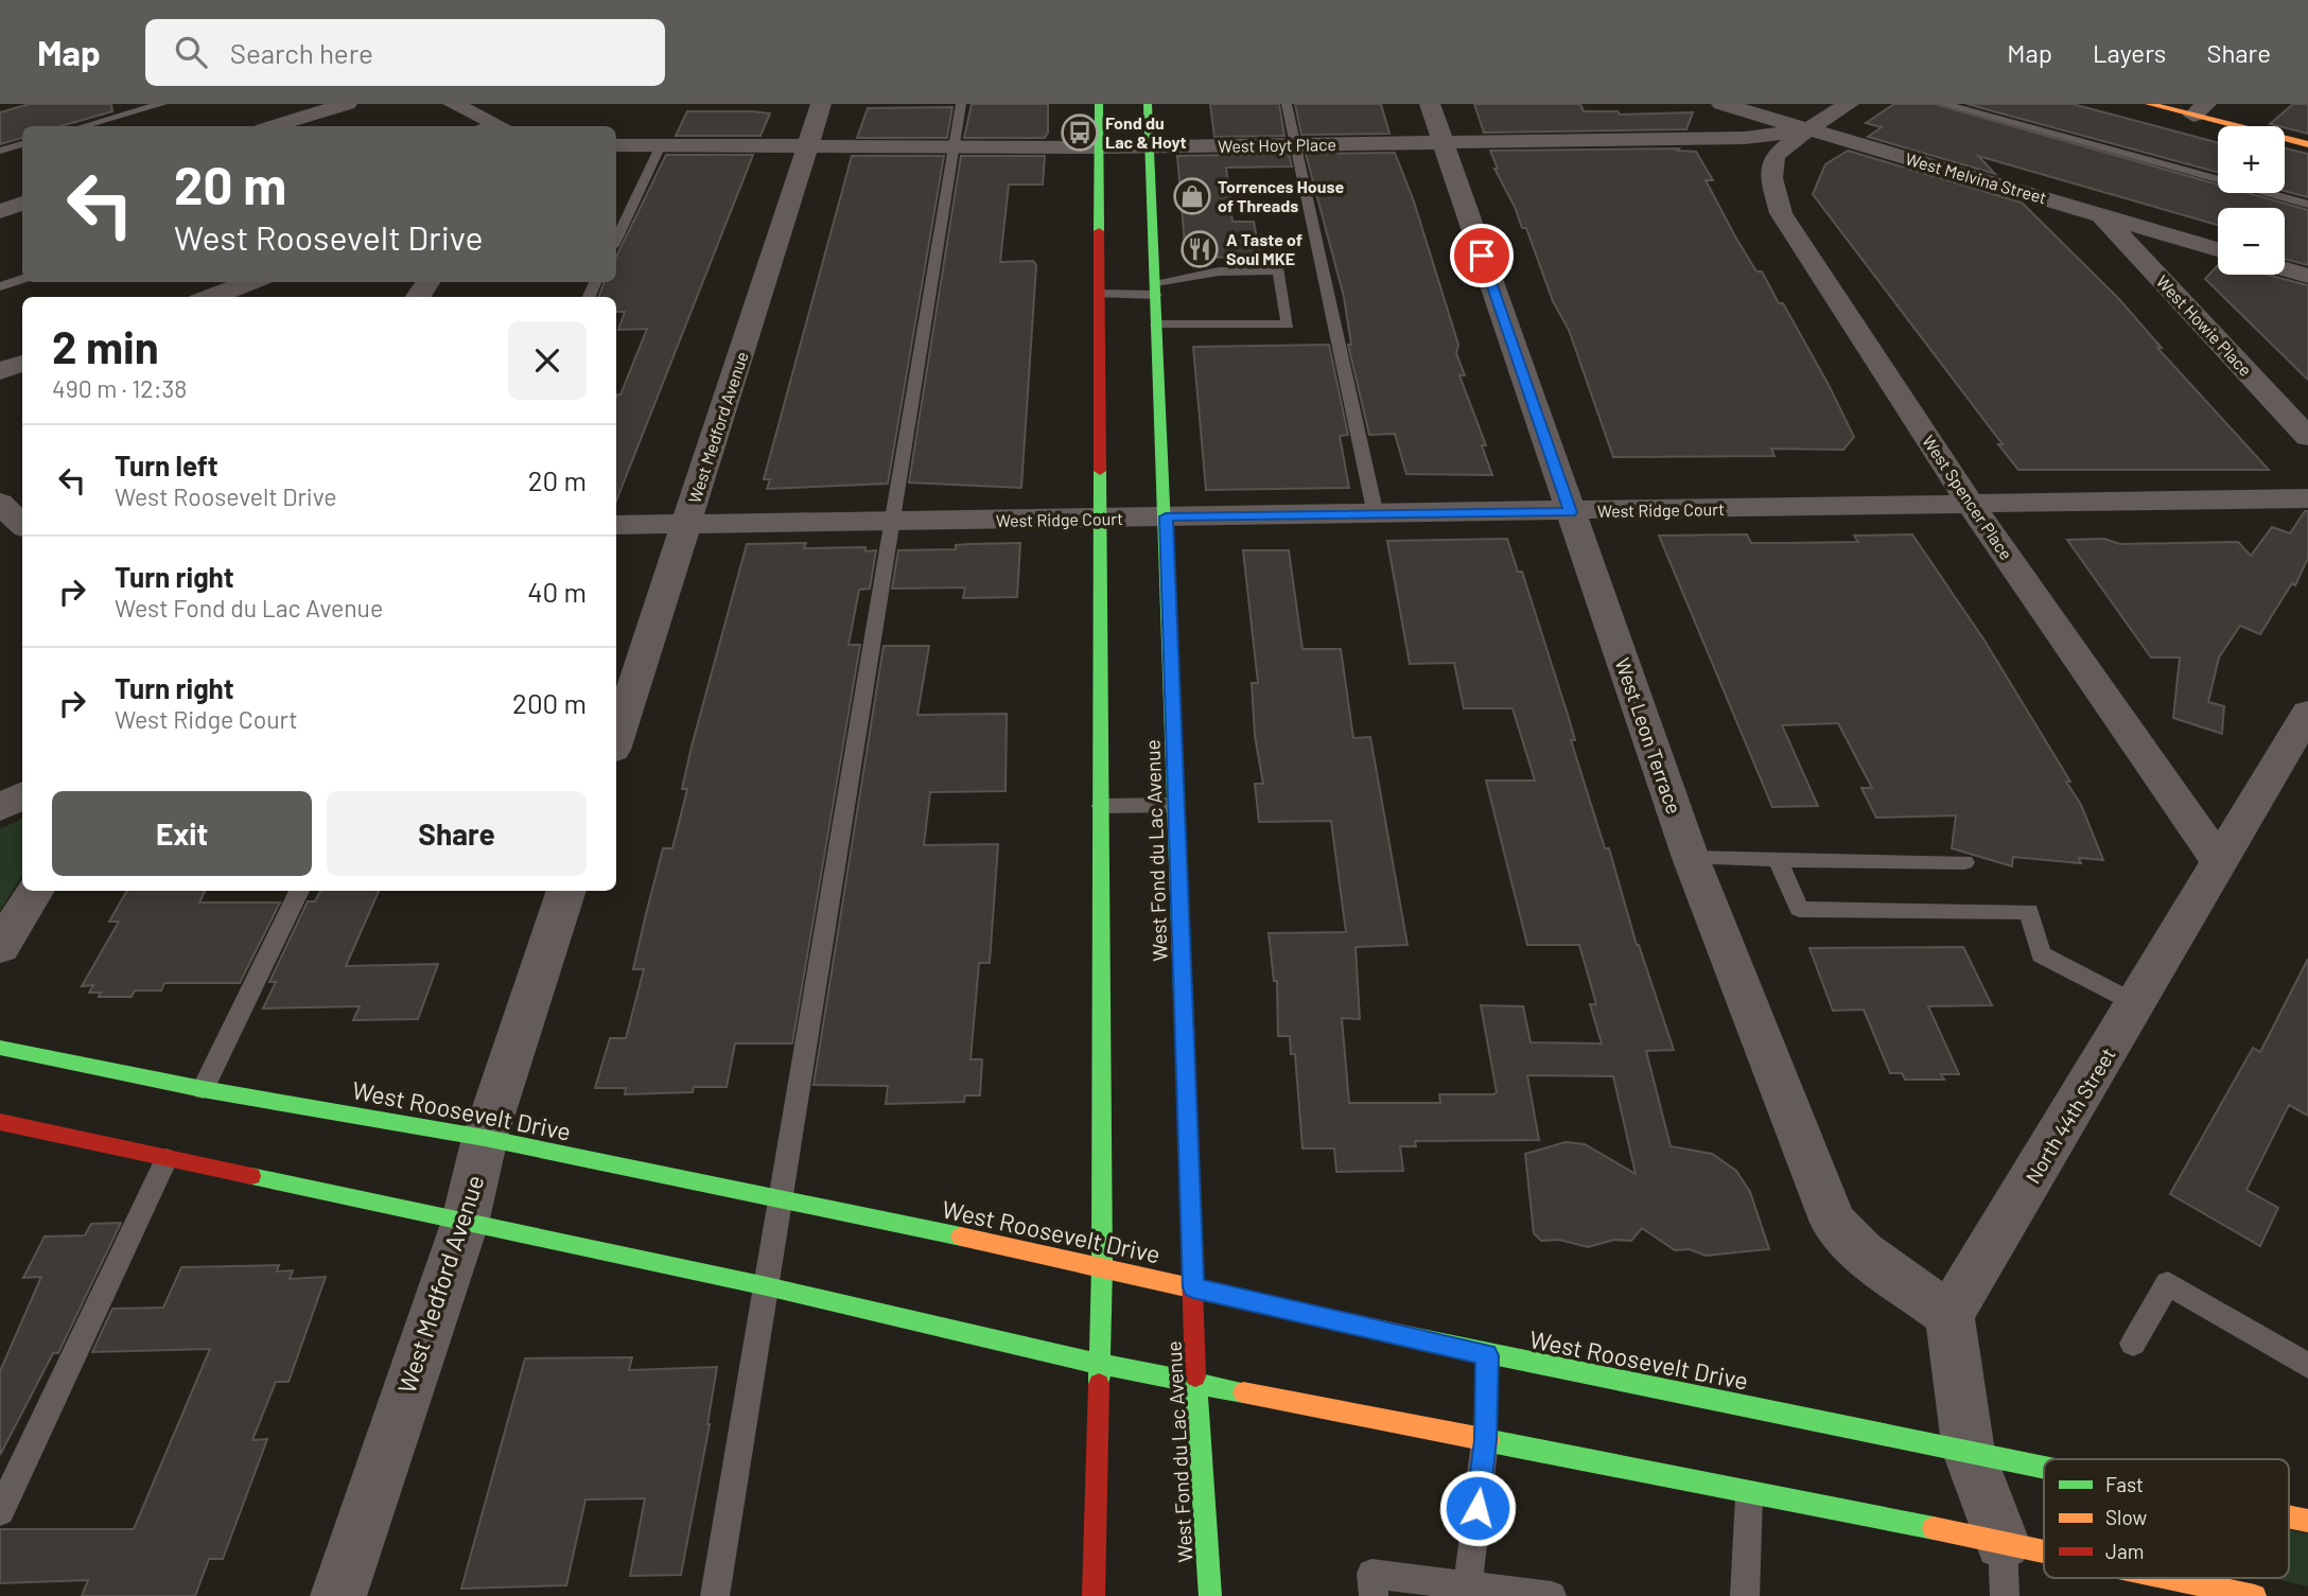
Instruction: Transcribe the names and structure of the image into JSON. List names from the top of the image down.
{
  "streets": {
    "main road": ["West Fond du Lac Avenue", "West Roosevelt Drive"],
    "street": [
      "West Hoyt Place",
      "West Melvina Street",
      "West Howie Place",
      "West Medford Avenue",
      "West Spencer Place",
      "West Ridge Court",
      "West Leon Terrace",
      "North 44th Street"
    ]
  },
  "crossings": [
    ["West Hoyt Place", "West Melvina Street"],
    ["West Hoyt Place", "West Medford Avenue"],
    ["West Hoyt Place", "West Spencer Place"],
    ["West Hoyt Place", "West Leon Terrace"],
    ["West Hoyt Place", "West Fond du Lac Avenue"],
    ["West Melvina Street", "West Howie Place"],
    ["West Melvina Street", "West Spencer Place"],
    ["West Medford Avenue", "West Ridge Court"],
    ["West Medford Avenue", "West Roosevelt Drive"],
    ["West Spencer Place", "West Ridge Court"],
    ["West Spencer Place", "North 44th Street"],
    ["West Ridge Court", "West Leon Terrace"],
    ["West Ridge Court", "West Fond du Lac Avenue"],
    ["West Leon Terrace", "North 44th Street"],
    ["West Fond du Lac Avenue", "West Roosevelt Drive"]
  ],
  "places": {
    "bus stop": ["Fond du Lac & Hoyt"],
    "shop": ["Torrences House of Threads"],
    "restaurant": ["A Taste of Soul MKE"]
  },
  "legend": ["Fast", "Slow", "Jam"],
  "page": {
    "header": "Map",
    "search": "Search here",
    "nav": ["Map", "Layers", "Share"],
    "map_buttons": ["+", "−"],
    "turn": ["20 m", "West Roosevelt Drive"],
    "heading": ["2 min", "490 m · 12:38"],
    "list": [
      {
        "name": "Turn left",
        "note": "West Roosevelt Drive",
        "value": "20 m"
      },
      {
        "name": "Turn right",
        "note": "West Fond du Lac Avenue",
        "value": "40 m"
      },
      {
        "name": "Turn right",
        "note": "West Ridge Court",
        "value": "200 m"
      }
    ],
    "buttons": ["Exit", "Share"]
  }
}
